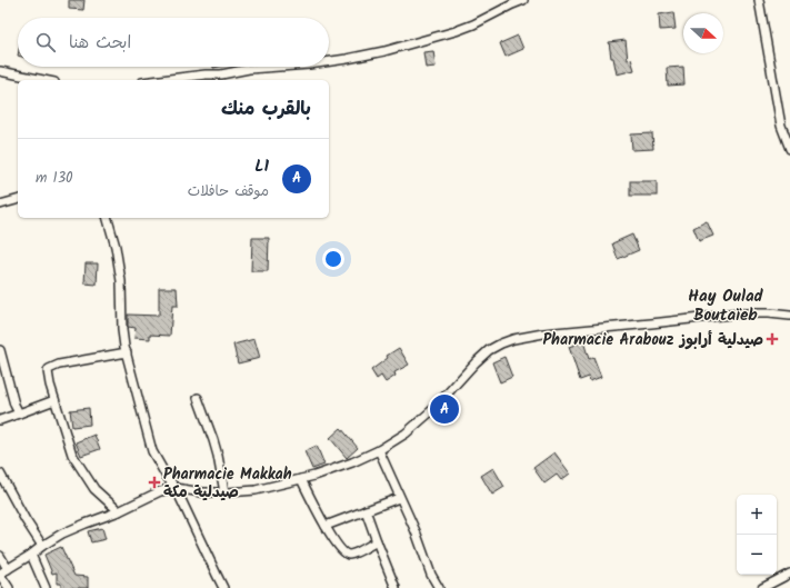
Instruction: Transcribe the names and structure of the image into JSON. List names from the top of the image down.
{
  "districts": ["Hay Oulad Boutaïeb"],
  "places": {
    "health": ["Pharmacie Arabouz صيدلية أرابوز", "Pharmacie Makkah صيدلية مكة"]
  },
  "north": "right",
  "page": {
    "search": "ابحث هنا",
    "heading": "بالقرب منك",
    "list": [
      {
        "mark": "A",
        "name": "L1",
        "note": "موقف حافلات",
        "value": "130 m"
      }
    ],
    "pins": "A",
    "map_buttons": ["+", "−"]
  }
}
